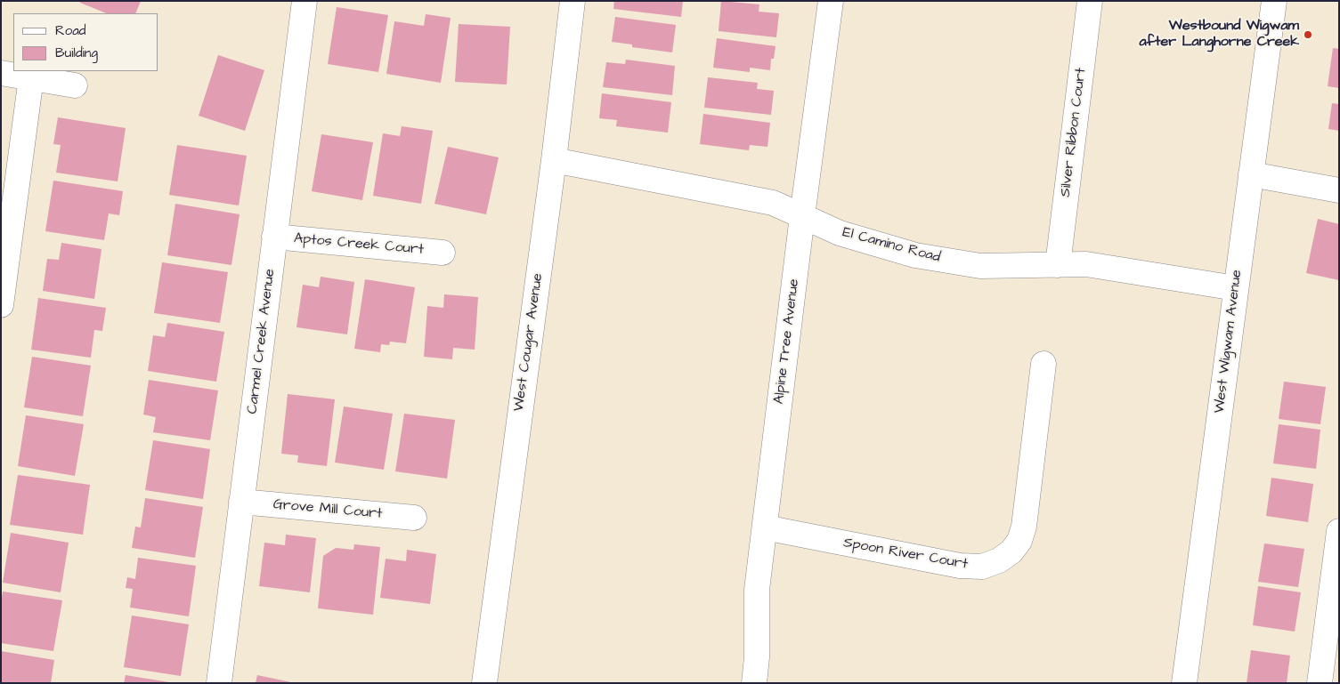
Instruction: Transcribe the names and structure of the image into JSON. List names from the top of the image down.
{
  "streets": {
    "street": [
      "Silver Ribbon Court",
      "Aptos Creek Court",
      "El Camino Road",
      "Carmel Creek Avenue",
      "Alpine Tree Avenue",
      "West Wigwam Avenue",
      "West Cougar Avenue",
      "Grove Mill Court",
      "Spoon River Court"
    ]
  },
  "crossings": [
    ["Silver Ribbon Court", "El Camino Road"],
    ["Aptos Creek Court", "Carmel Creek Avenue"],
    ["El Camino Road", "Alpine Tree Avenue"],
    ["El Camino Road", "West Wigwam Avenue"],
    ["El Camino Road", "West Cougar Avenue"],
    ["Carmel Creek Avenue", "Grove Mill Court"],
    ["Alpine Tree Avenue", "Spoon River Court"]
  ],
  "places": ["Westbound Wigwam after Langhorne Creek"],
  "legend": ["Road", "Building"]
}
